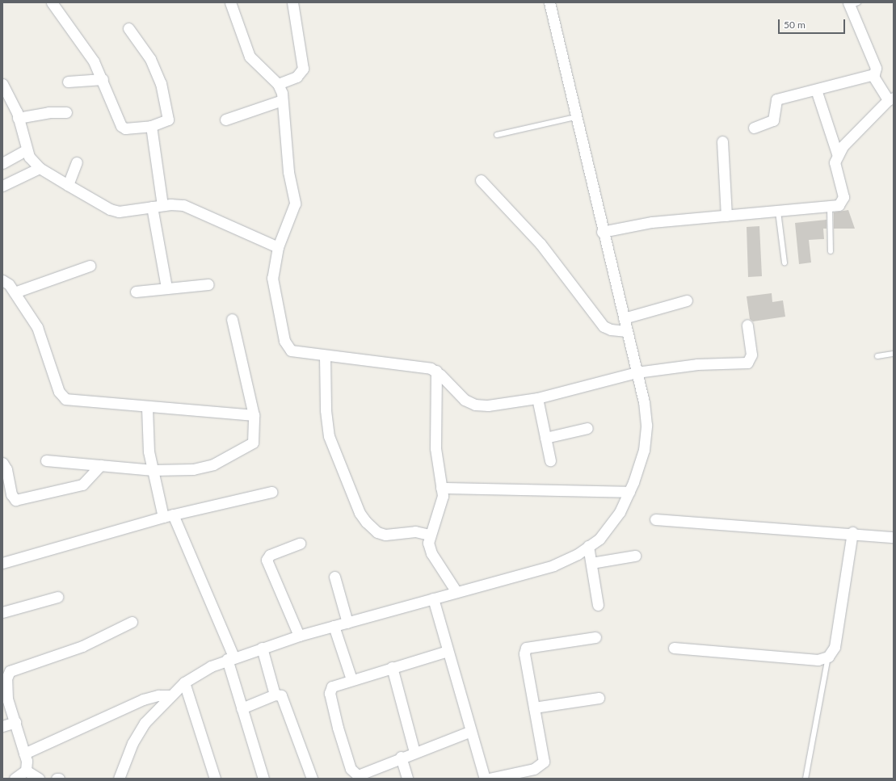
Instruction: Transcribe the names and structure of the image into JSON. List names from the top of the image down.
{
  "scale_bar": "50 m"
}
